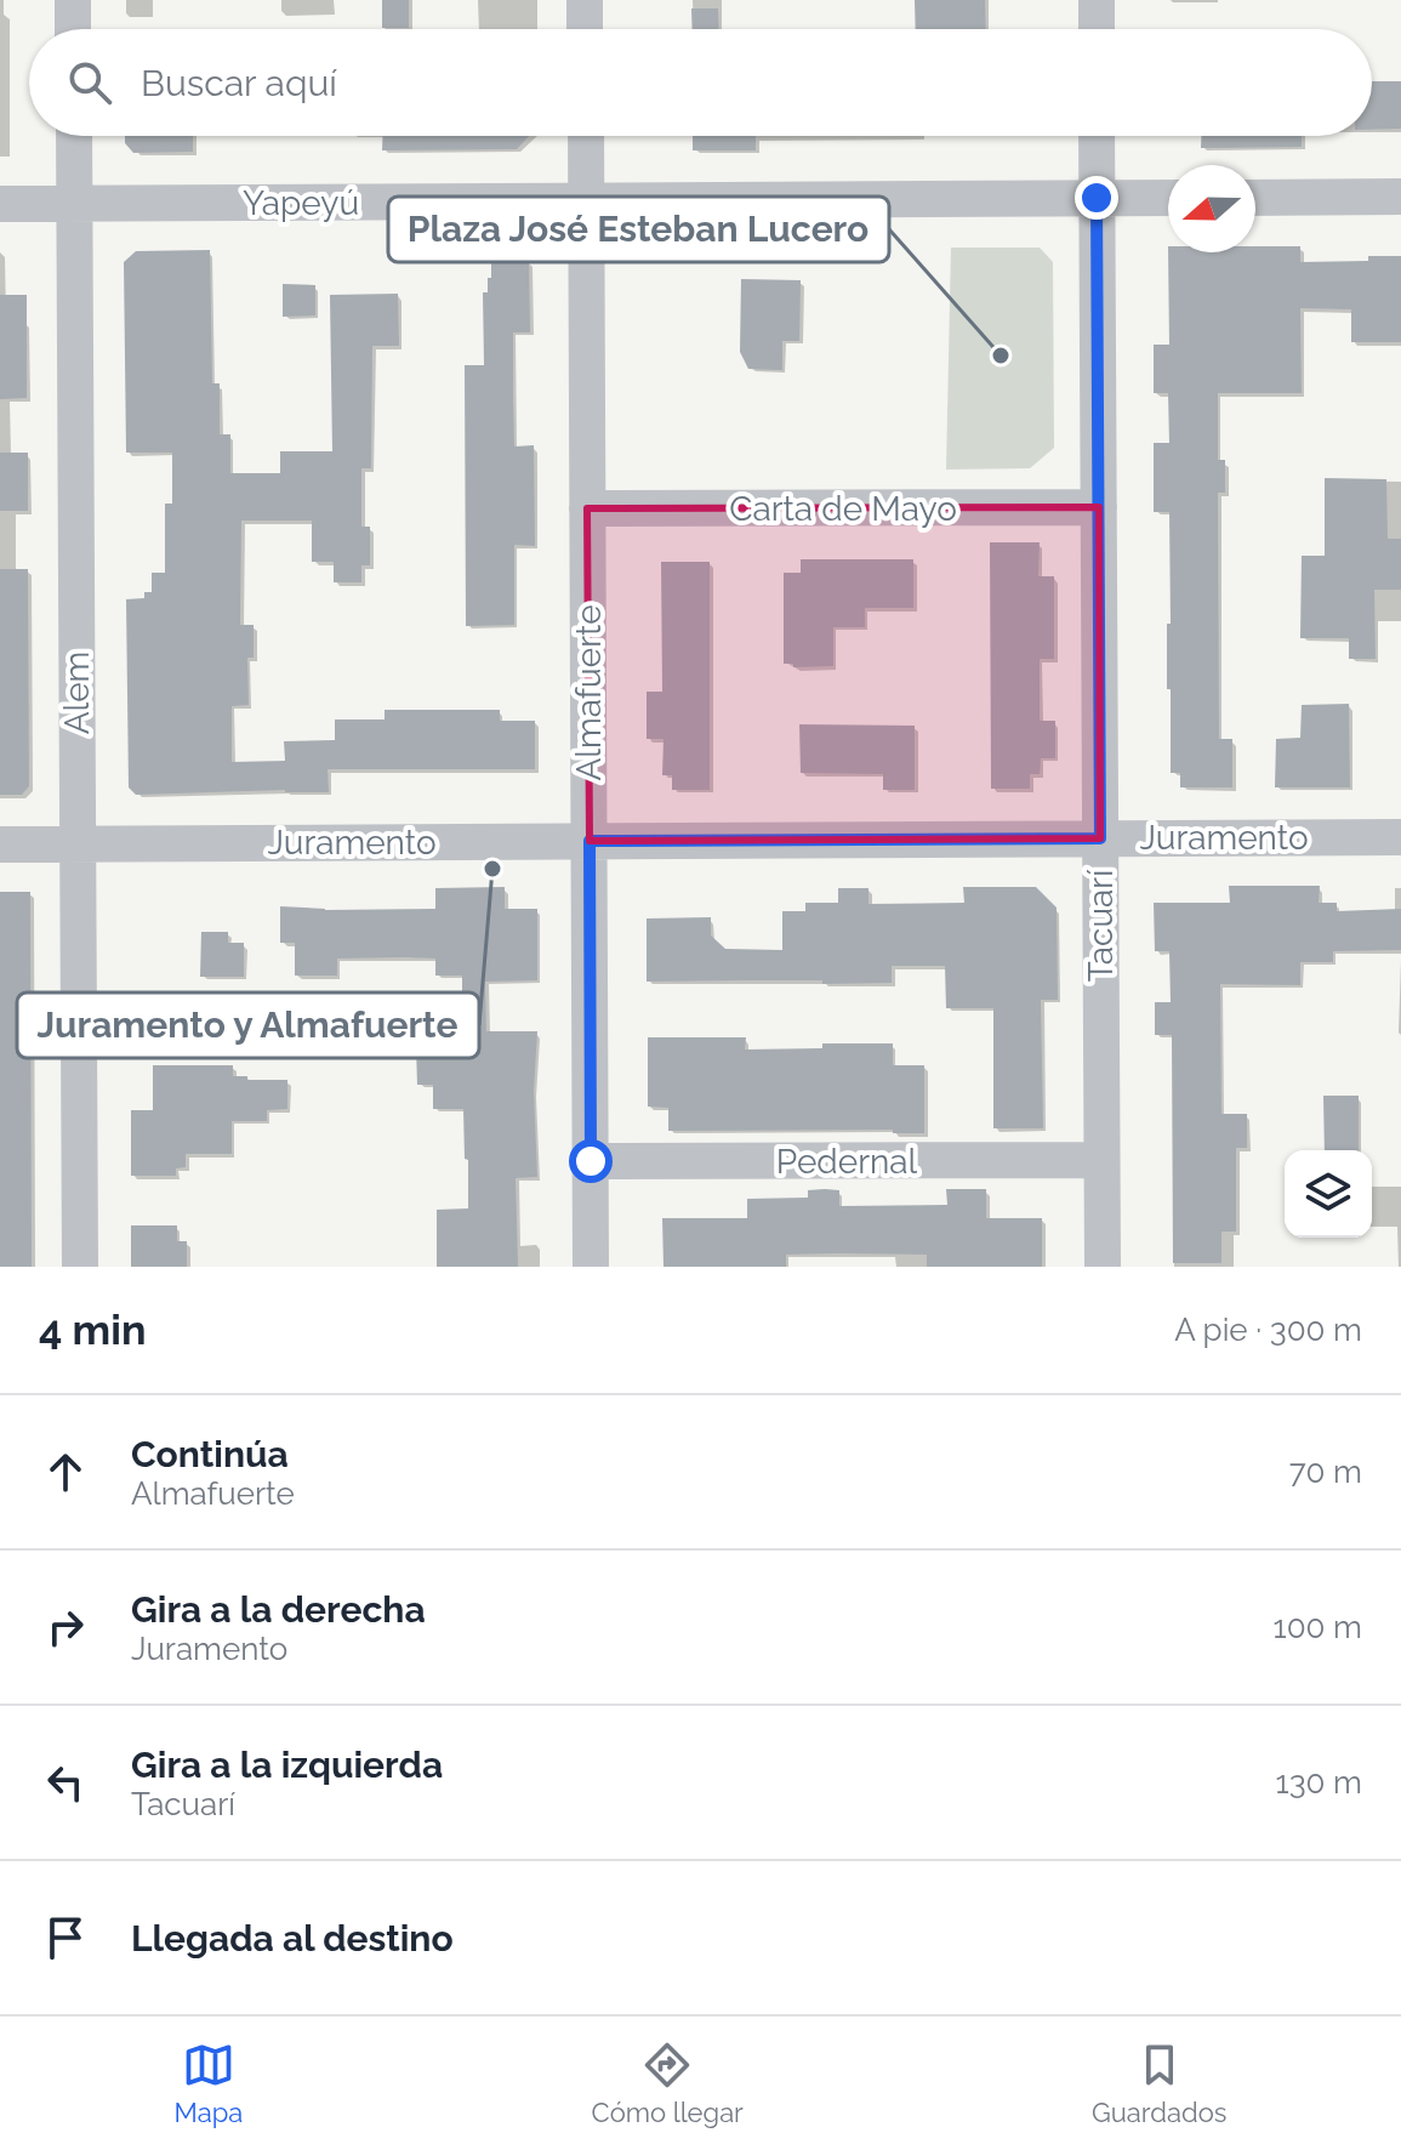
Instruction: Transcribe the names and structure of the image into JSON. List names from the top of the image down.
{
  "streets": {
    "street": [
      "Yapeyú",
      "Carta de Mayo",
      "Alem",
      "Almafuerte",
      "Juramento",
      "Tacuarí",
      "Pedernal"
    ]
  },
  "crossings": [
    ["Yapeyú", "Alem"],
    ["Yapeyú", "Almafuerte"],
    ["Yapeyú", "Tacuarí"],
    ["Carta de Mayo", "Almafuerte"],
    ["Carta de Mayo", "Tacuarí"],
    ["Alem", "Juramento"],
    ["Almafuerte", "Juramento"],
    ["Almafuerte", "Pedernal"],
    ["Juramento", "Tacuarí"],
    ["Tacuarí", "Pedernal"]
  ],
  "places": ["Plaza José Esteban Lucero", "Juramento y Almafuerte"],
  "north": "left",
  "page": {
    "search": "Buscar aquí",
    "heading": ["4 min", "A pie · 300 m"],
    "list": [
      ["Continúa", "Almafuerte", "70 m"],
      ["Gira a la derecha", "Juramento", "100 m"],
      ["Gira a la izquierda", "Tacuarí", "130 m"],
      "Llegada al destino"
    ],
    "nav": ["Mapa", "Cómo llegar", "Guardados"]
  }
}
